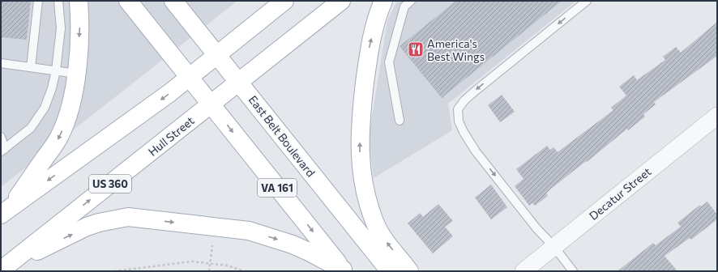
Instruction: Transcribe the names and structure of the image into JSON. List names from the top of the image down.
{
  "streets": {
    "main road": [
      "Hull Street",
      "East Belt Boulevard",
      "US 360",
      "VA 161"
    ],
    "street": ["Decatur Street"]
  },
  "crossings": [
    ["Hull Street", "East Belt Boulevard"],
    ["Hull Street", "VA 161"]
  ],
  "places": {
    "restaurant": ["America's Best Wings"]
  }
}
